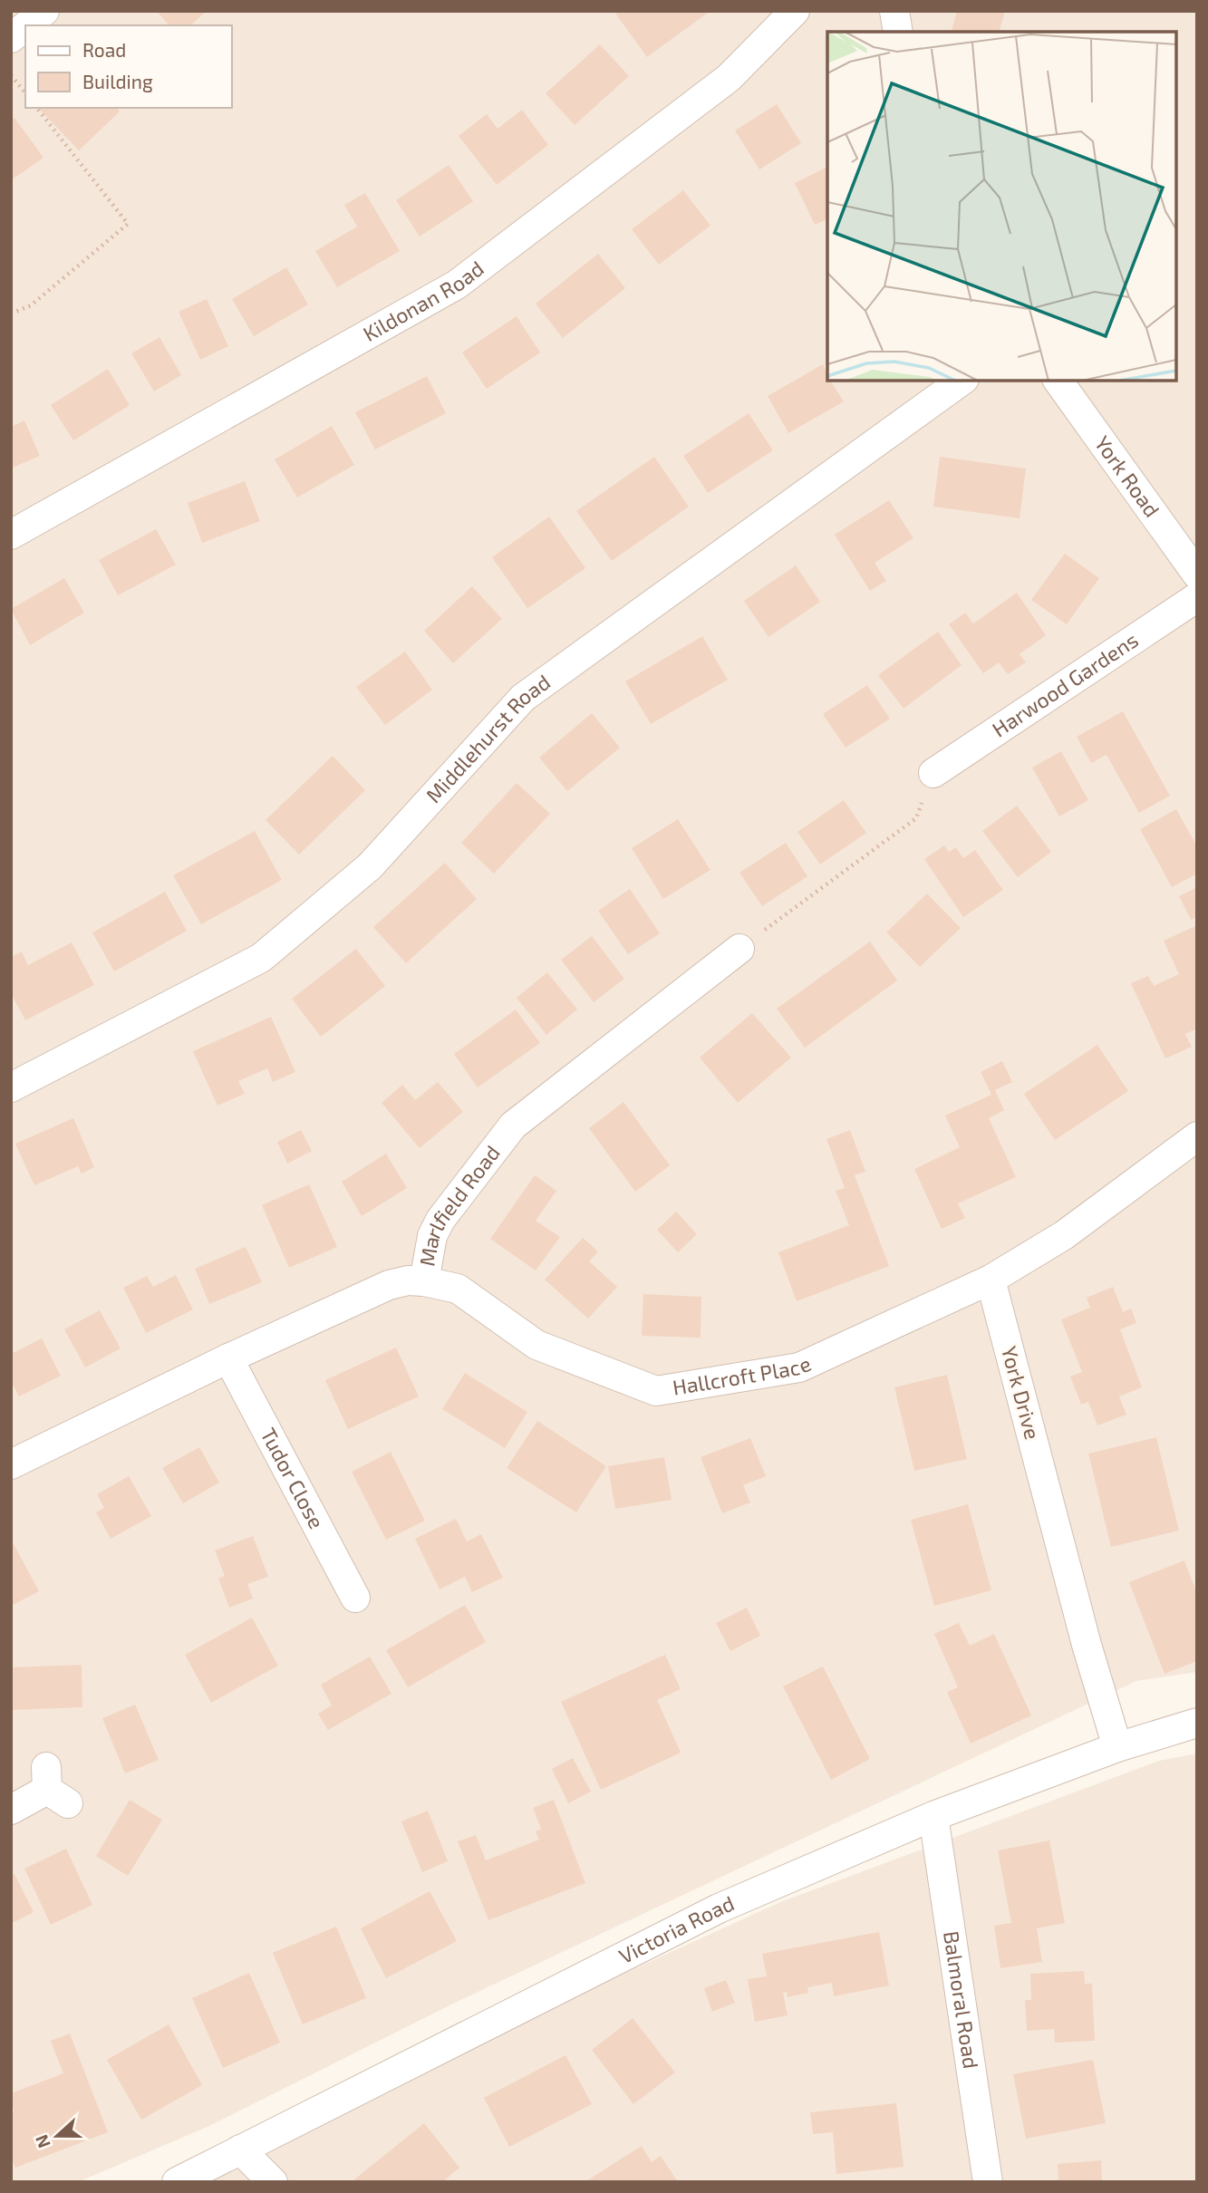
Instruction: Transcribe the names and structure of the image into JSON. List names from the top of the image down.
{
  "streets": {
    "street": [
      "Kildonan Road",
      "York Road",
      "Harwood Gardens",
      "Middlehurst Road",
      "Marlfield Road",
      "Hallcroft Place",
      "York Drive",
      "Tudor Close",
      "Victoria Road",
      "Balmoral Road"
    ]
  },
  "crossings": [
    ["Marlfield Road", "Hallcroft Place"],
    ["Marlfield Road", "Tudor Close"],
    ["Hallcroft Place", "York Drive"],
    ["York Drive", "Victoria Road"],
    ["Victoria Road", "Balmoral Road"]
  ],
  "legend": ["Road", "Building"],
  "north": "left"
}
